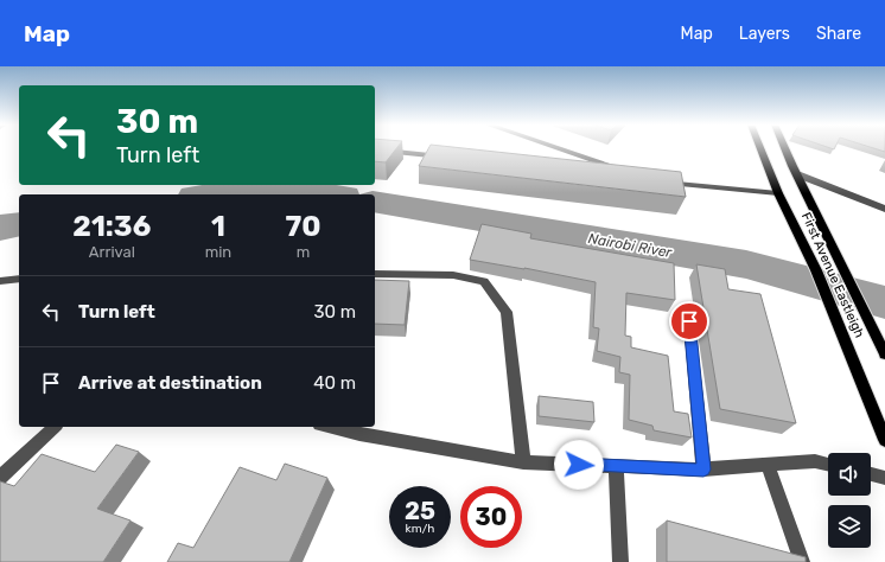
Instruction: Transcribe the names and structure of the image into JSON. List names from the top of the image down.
{
  "streets": {
    "main road": ["First Avenue Eastleigh"]
  },
  "water": ["Nairobi River"],
  "page": {
    "header": "Map",
    "nav": ["Map", "Layers", "Share"],
    "turn": ["30 m", "Turn left"],
    "eta": [
      "21:36",
      "Arrival",
      "1",
      "min",
      "70",
      "m"
    ],
    "list": [
      {
        "name": "Turn left",
        "value": "30 m"
      },
      {
        "name": "Arrive at destination",
        "value": "40 m"
      }
    ],
    "speed": "25 km/h",
    "limit": "30"
  }
}
